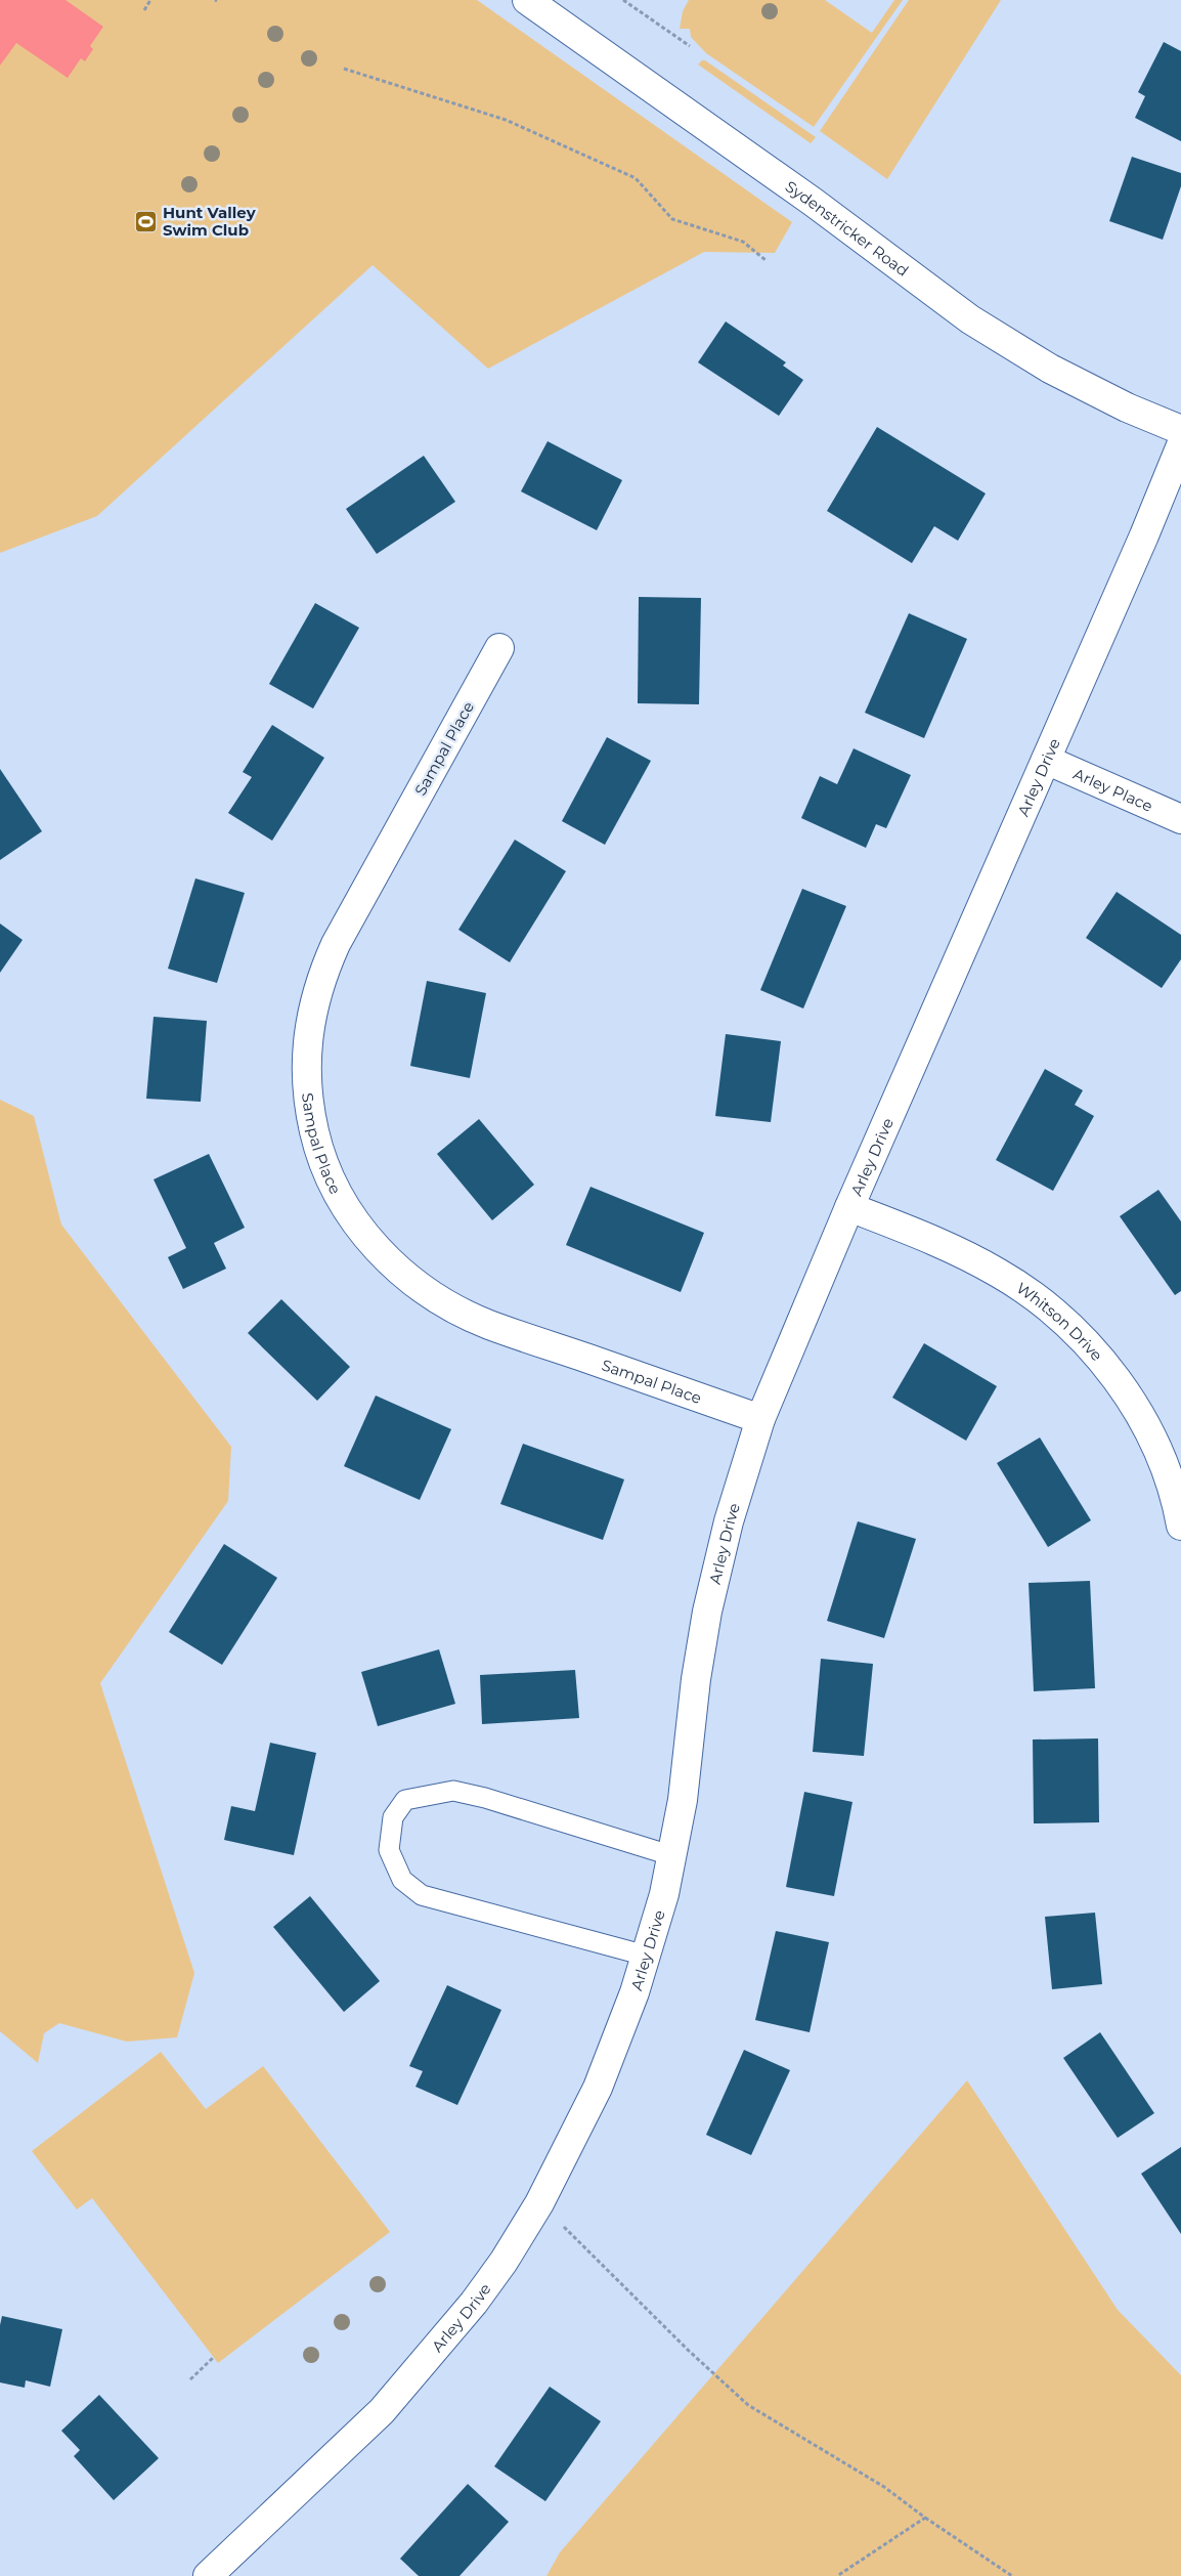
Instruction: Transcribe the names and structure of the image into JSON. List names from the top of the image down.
{
  "streets": {
    "street": [
      "Sydenstricker Road",
      "Sampal Place",
      "Arley Drive",
      "Arley Place",
      "Whitson Drive"
    ]
  },
  "crossings": [
    ["Sampal Place", "Arley Drive"],
    ["Arley Drive", "Arley Place"],
    ["Arley Drive", "Whitson Drive"]
  ],
  "places": {
    "sports": ["Hunt Valley Swim Club"]
  }
}
